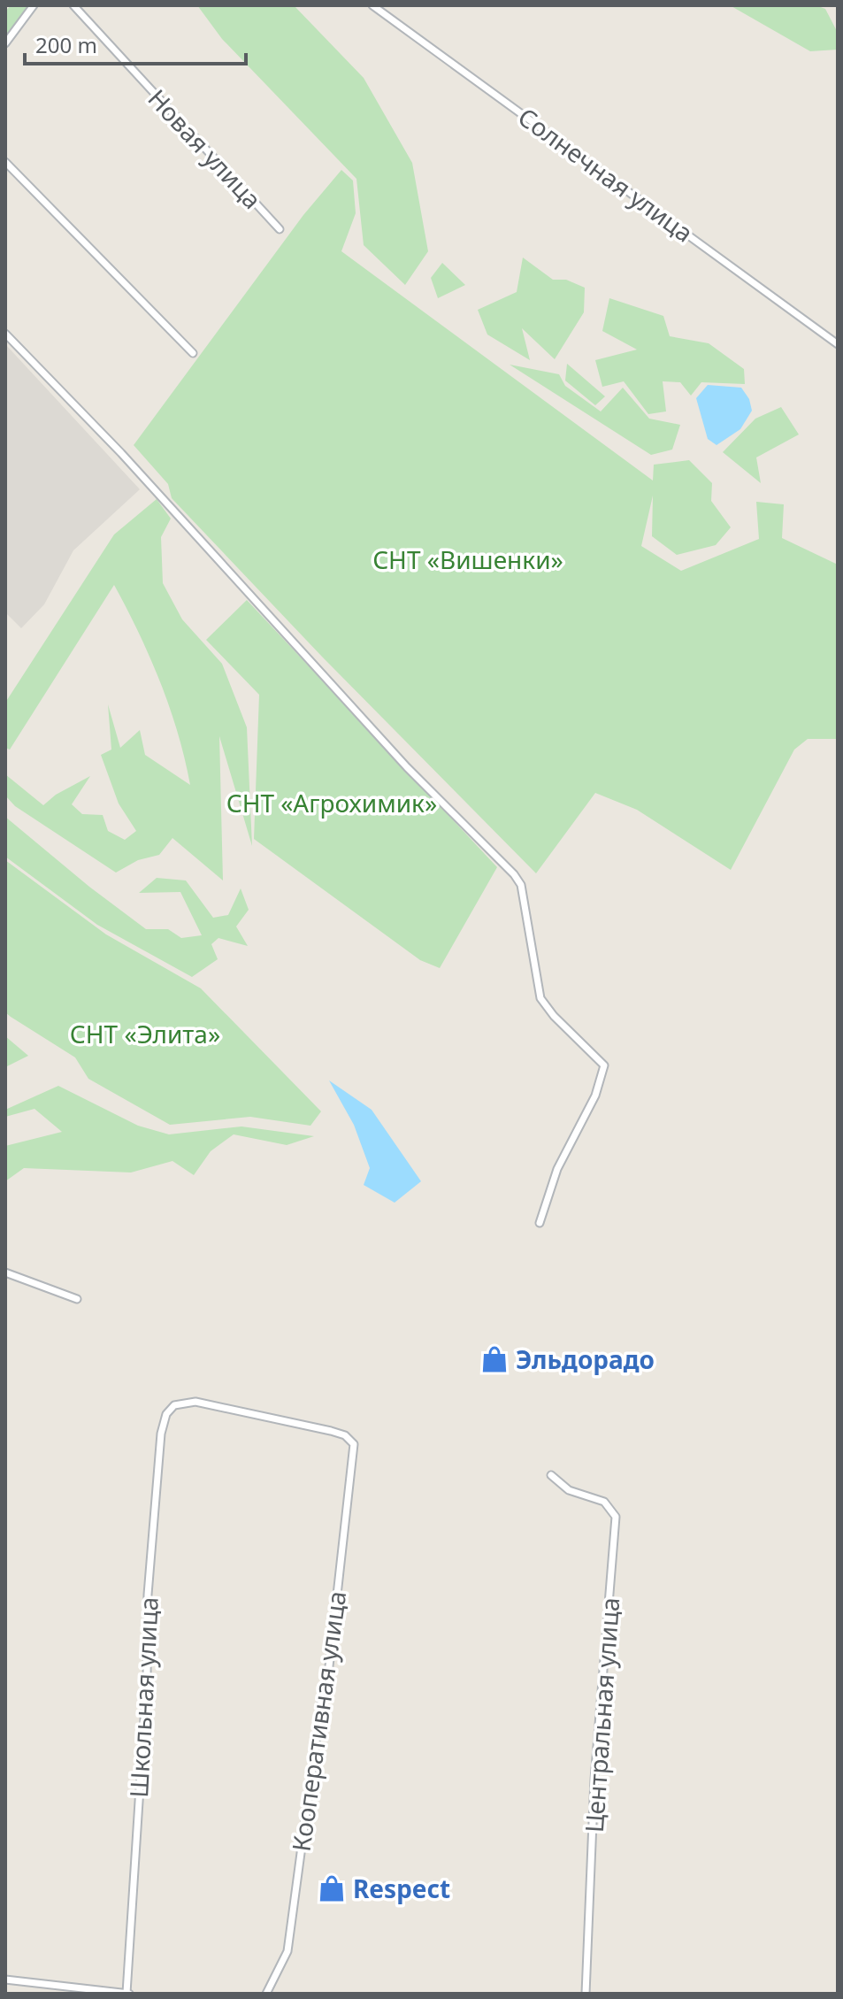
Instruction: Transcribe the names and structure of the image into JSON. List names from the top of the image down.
{
  "streets": {
    "street": [
      "Новая улица",
      "Солнечная улица",
      "Школьная улица",
      "Центральная улица",
      "Кооперативная улица"
    ]
  },
  "crossings": [
    ["Школьная улица", "Кооперативная улица"]
  ],
  "parks": ["СНТ «Вишенки»", "СНТ «Агрохимик»", "СНТ «Элита»"],
  "places": {
    "shop": ["Эльдорадо", "Respect"]
  },
  "scale_bar": "200 m"
}
